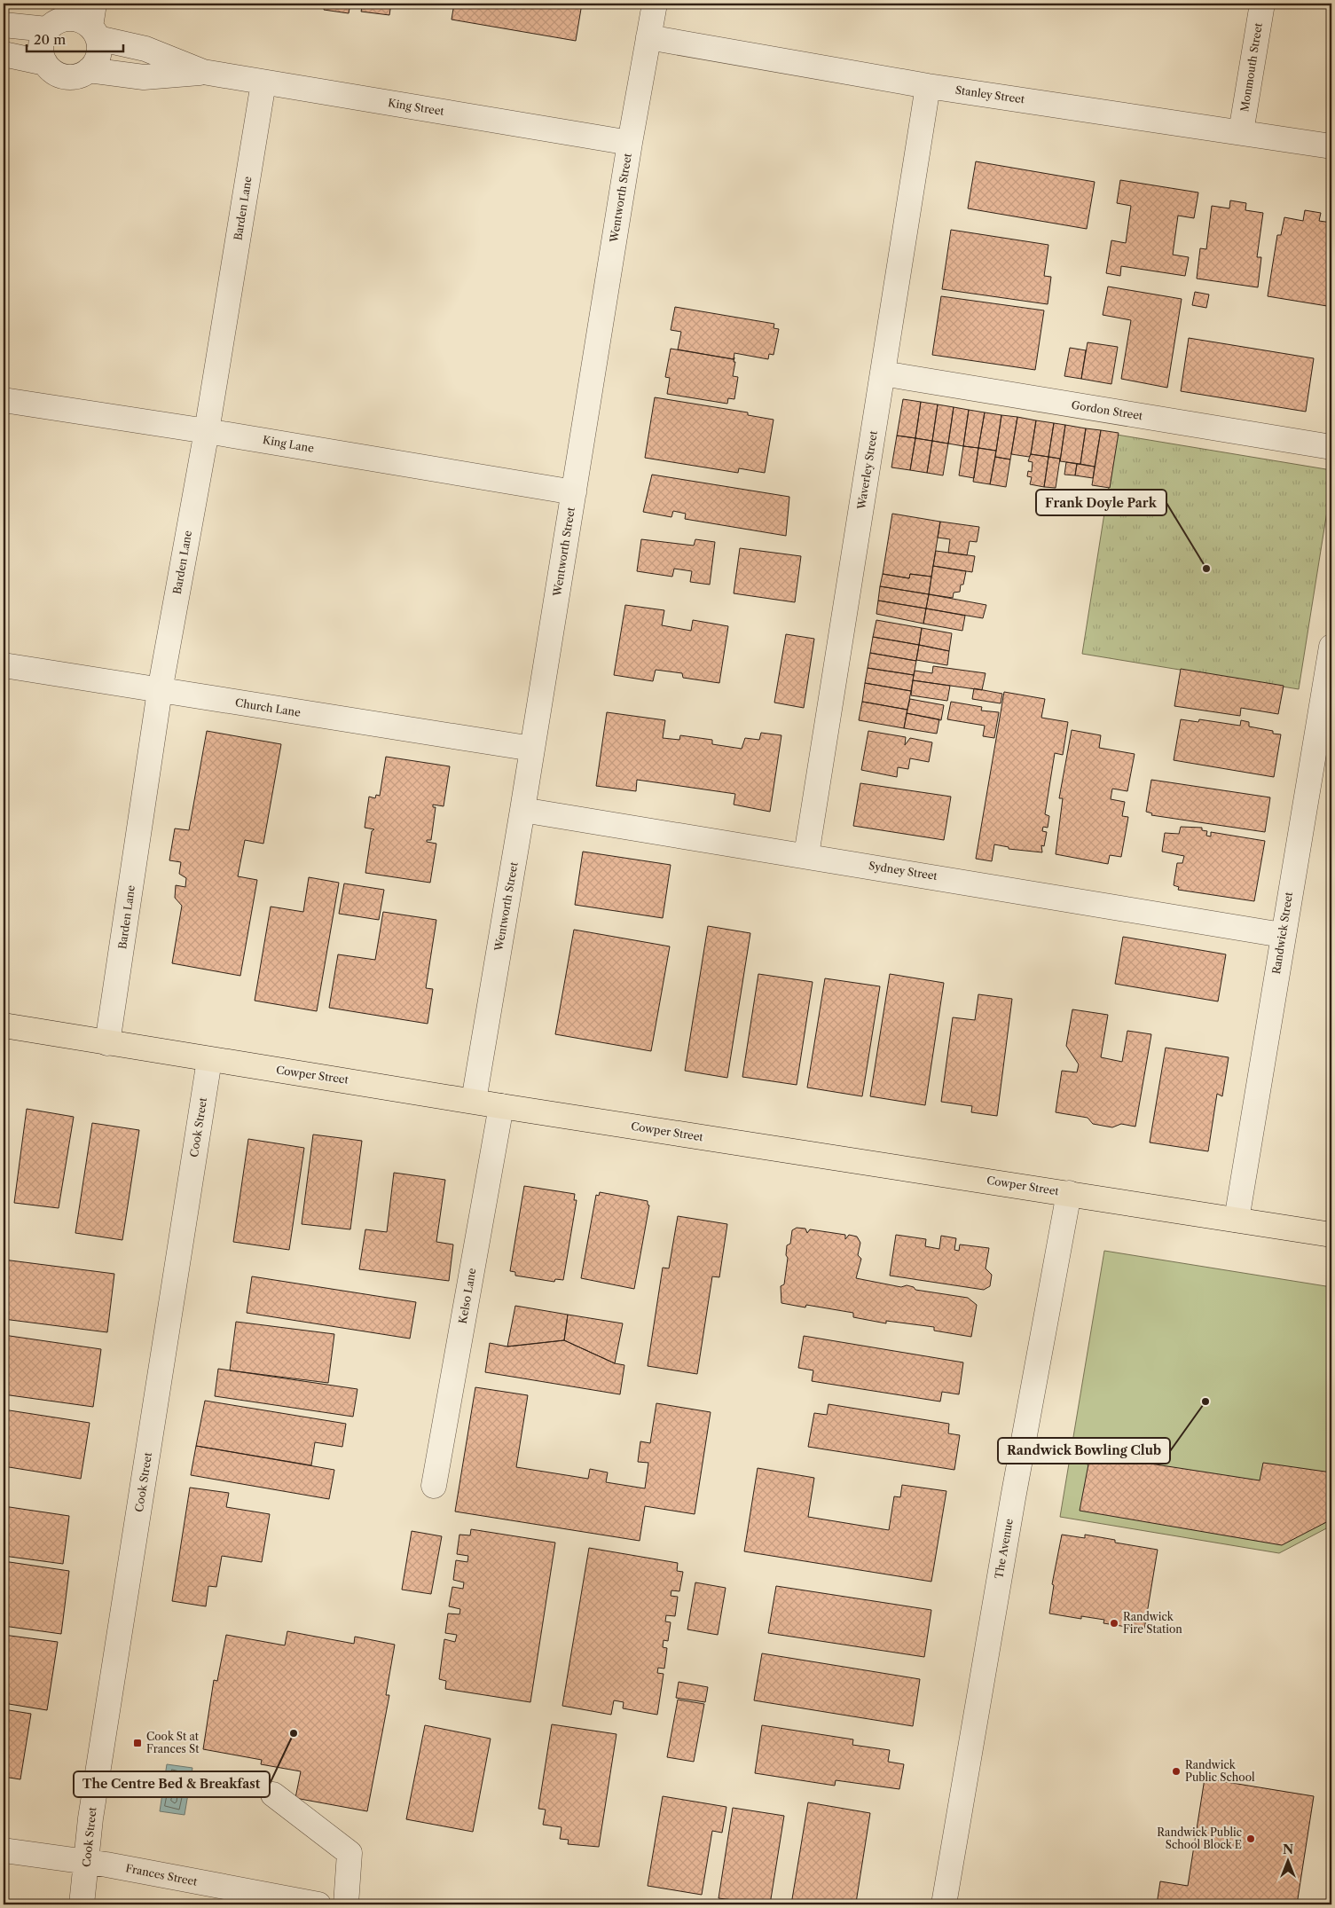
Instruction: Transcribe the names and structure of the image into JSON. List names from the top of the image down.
{
  "streets": {
    "main road": ["Cowper Street"],
    "street": [
      "Monmouth Street",
      "Stanley Street",
      "King Street",
      "Wentworth Street",
      "Barden Lane",
      "Gordon Street",
      "King Lane",
      "Waverley Street",
      "Church Lane",
      "Sydney Street",
      "Randwick Street",
      "Cook Street",
      "Kelso Lane",
      "The Avenue",
      "Frances Street"
    ]
  },
  "crossings": [
    ["Monmouth Street", "Stanley Street"],
    ["Stanley Street", "Wentworth Street"],
    ["Stanley Street", "Waverley Street"],
    ["King Street", "Wentworth Street"],
    ["King Street", "Barden Lane"],
    ["Wentworth Street", "King Lane"],
    ["Wentworth Street", "Church Lane"],
    ["Wentworth Street", "Sydney Street"],
    ["Wentworth Street", "Cowper Street"],
    ["Barden Lane", "King Lane"],
    ["Barden Lane", "Church Lane"],
    ["Barden Lane", "Cowper Street"],
    ["Gordon Street", "Waverley Street"],
    ["Waverley Street", "Sydney Street"],
    ["Sydney Street", "Randwick Street"],
    ["Randwick Street", "Cowper Street"],
    ["Cowper Street", "Cook Street"],
    ["Cowper Street", "Kelso Lane"],
    ["Cowper Street", "The Avenue"],
    ["Cook Street", "Frances Street"]
  ],
  "places": {
    "other": [
      "Frank Doyle Park",
      "Randwick Bowling Club",
      "Randwick Fire Station",
      "The Centre Bed & Breakfast",
      "Randwick Public School",
      "Randwick Public School Block E"
    ],
    "transit": ["Cook St at Frances St"]
  },
  "scale_bar": "20 m",
  "north": "top"
}
